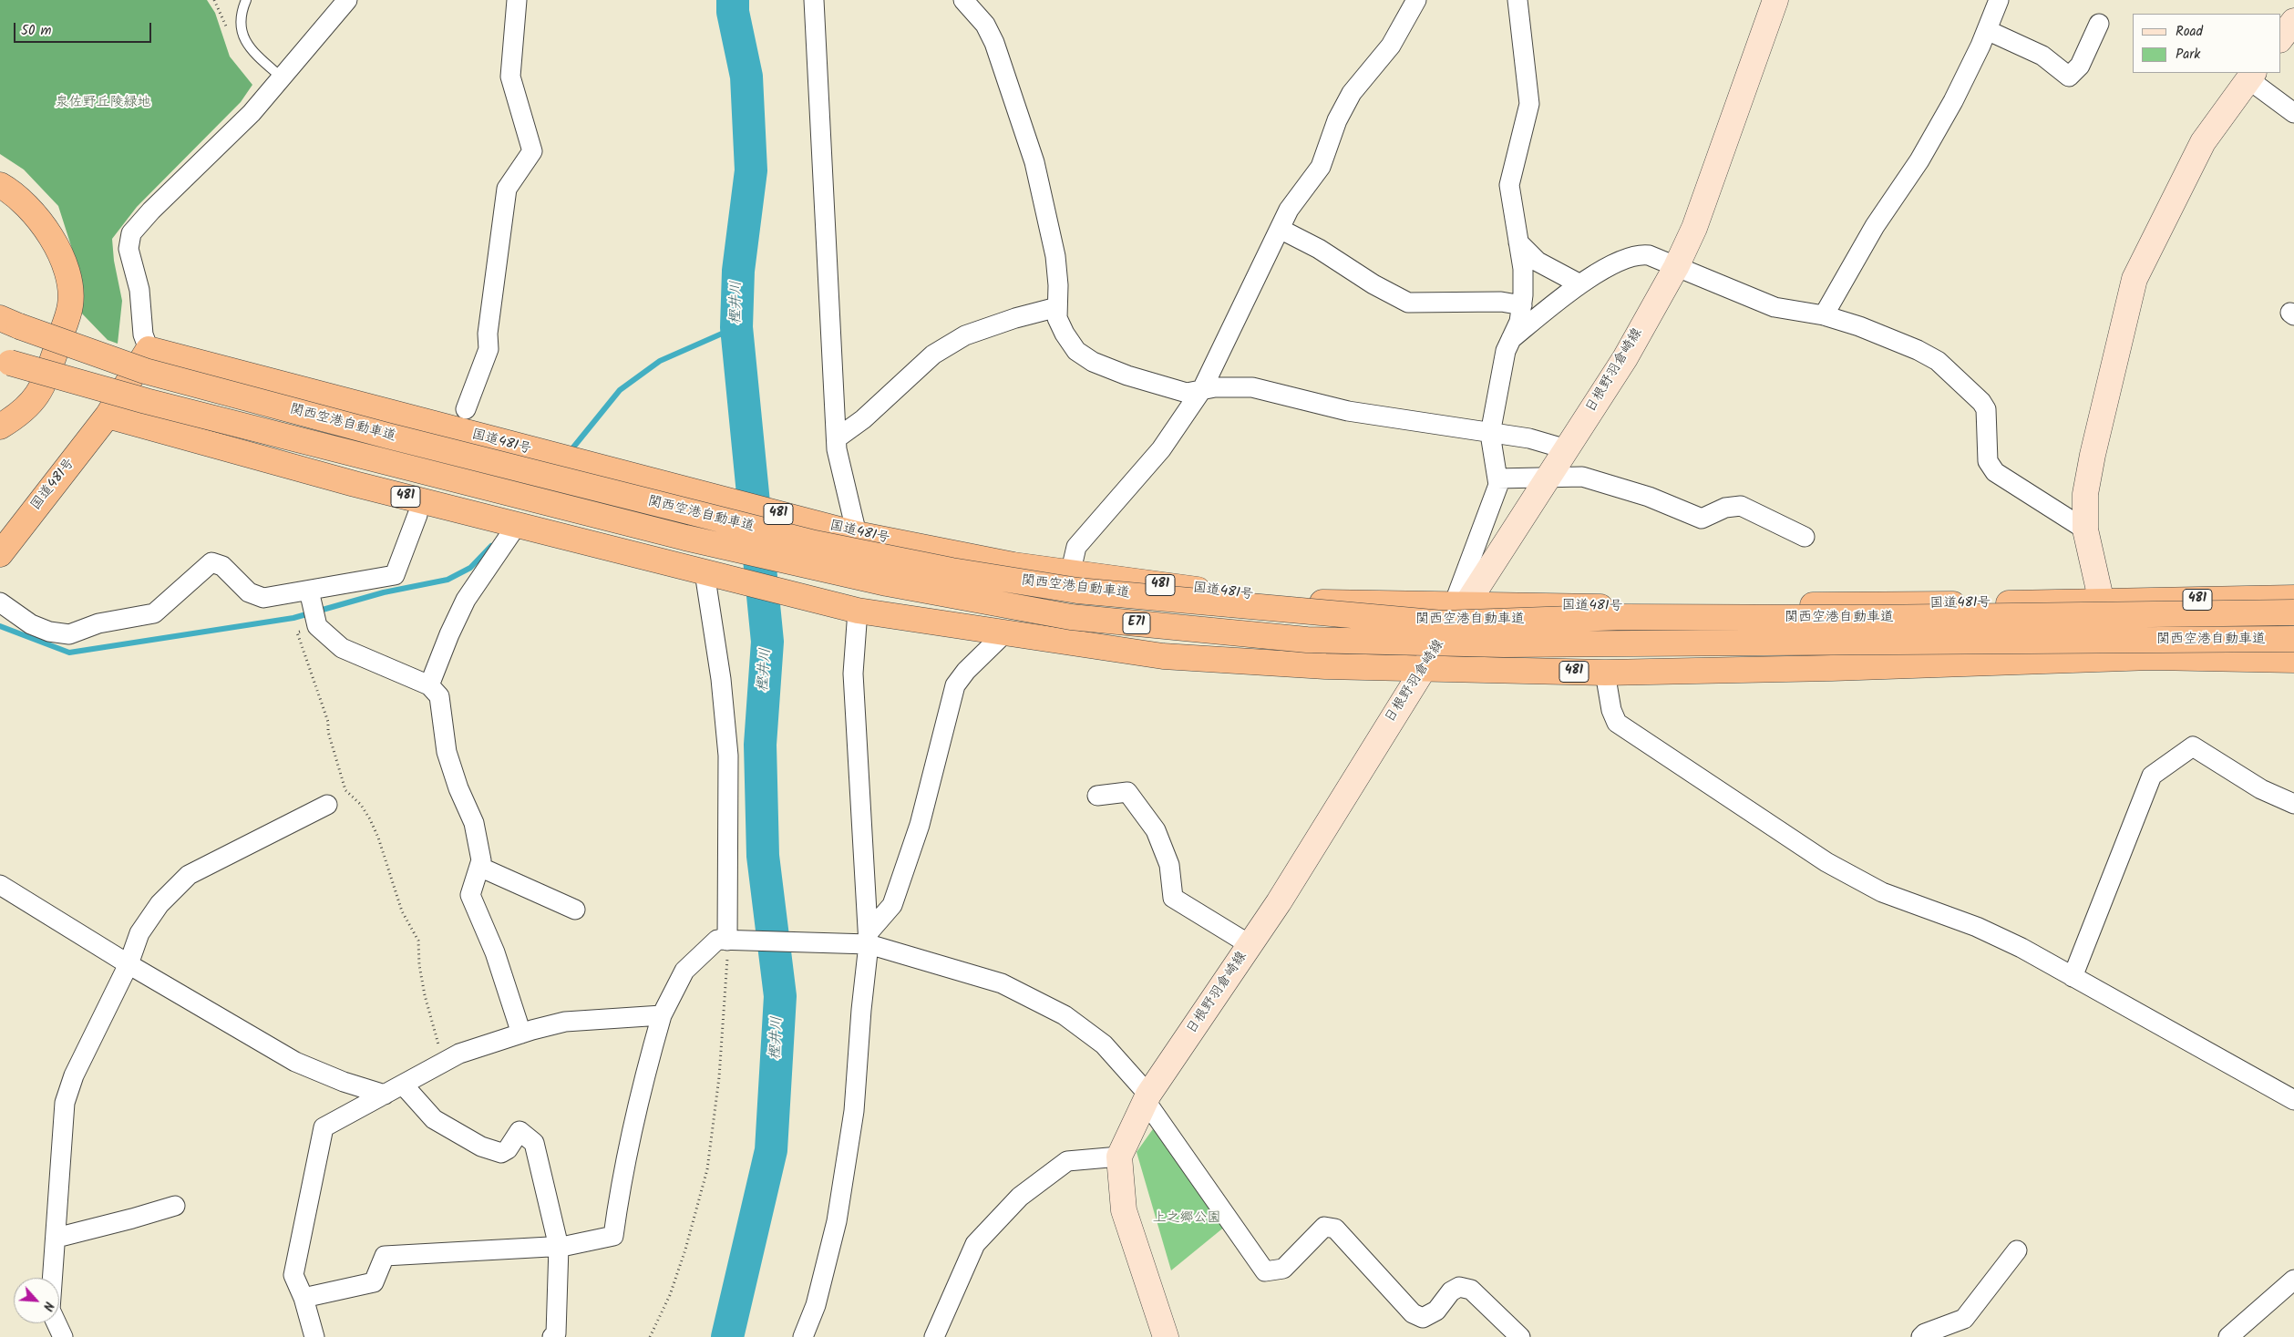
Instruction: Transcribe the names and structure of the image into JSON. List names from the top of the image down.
{
  "streets": {
    "highway": [
      "関西空港自動車道",
      "国道481号",
      "481",
      "E71"
    ],
    "main road": ["日根野羽倉崎線"]
  },
  "crossings": [
    ["日根野羽倉崎線", "国道481号"],
    ["日根野羽倉崎線", "481"],
    ["国道481号", "481"]
  ],
  "water": ["樫井川"],
  "parks": ["泉佐野丘陵緑地", "上之郷公園"],
  "legend": ["Road", "Park"],
  "scale_bar": "50 m",
  "north": "bottom right"
}
